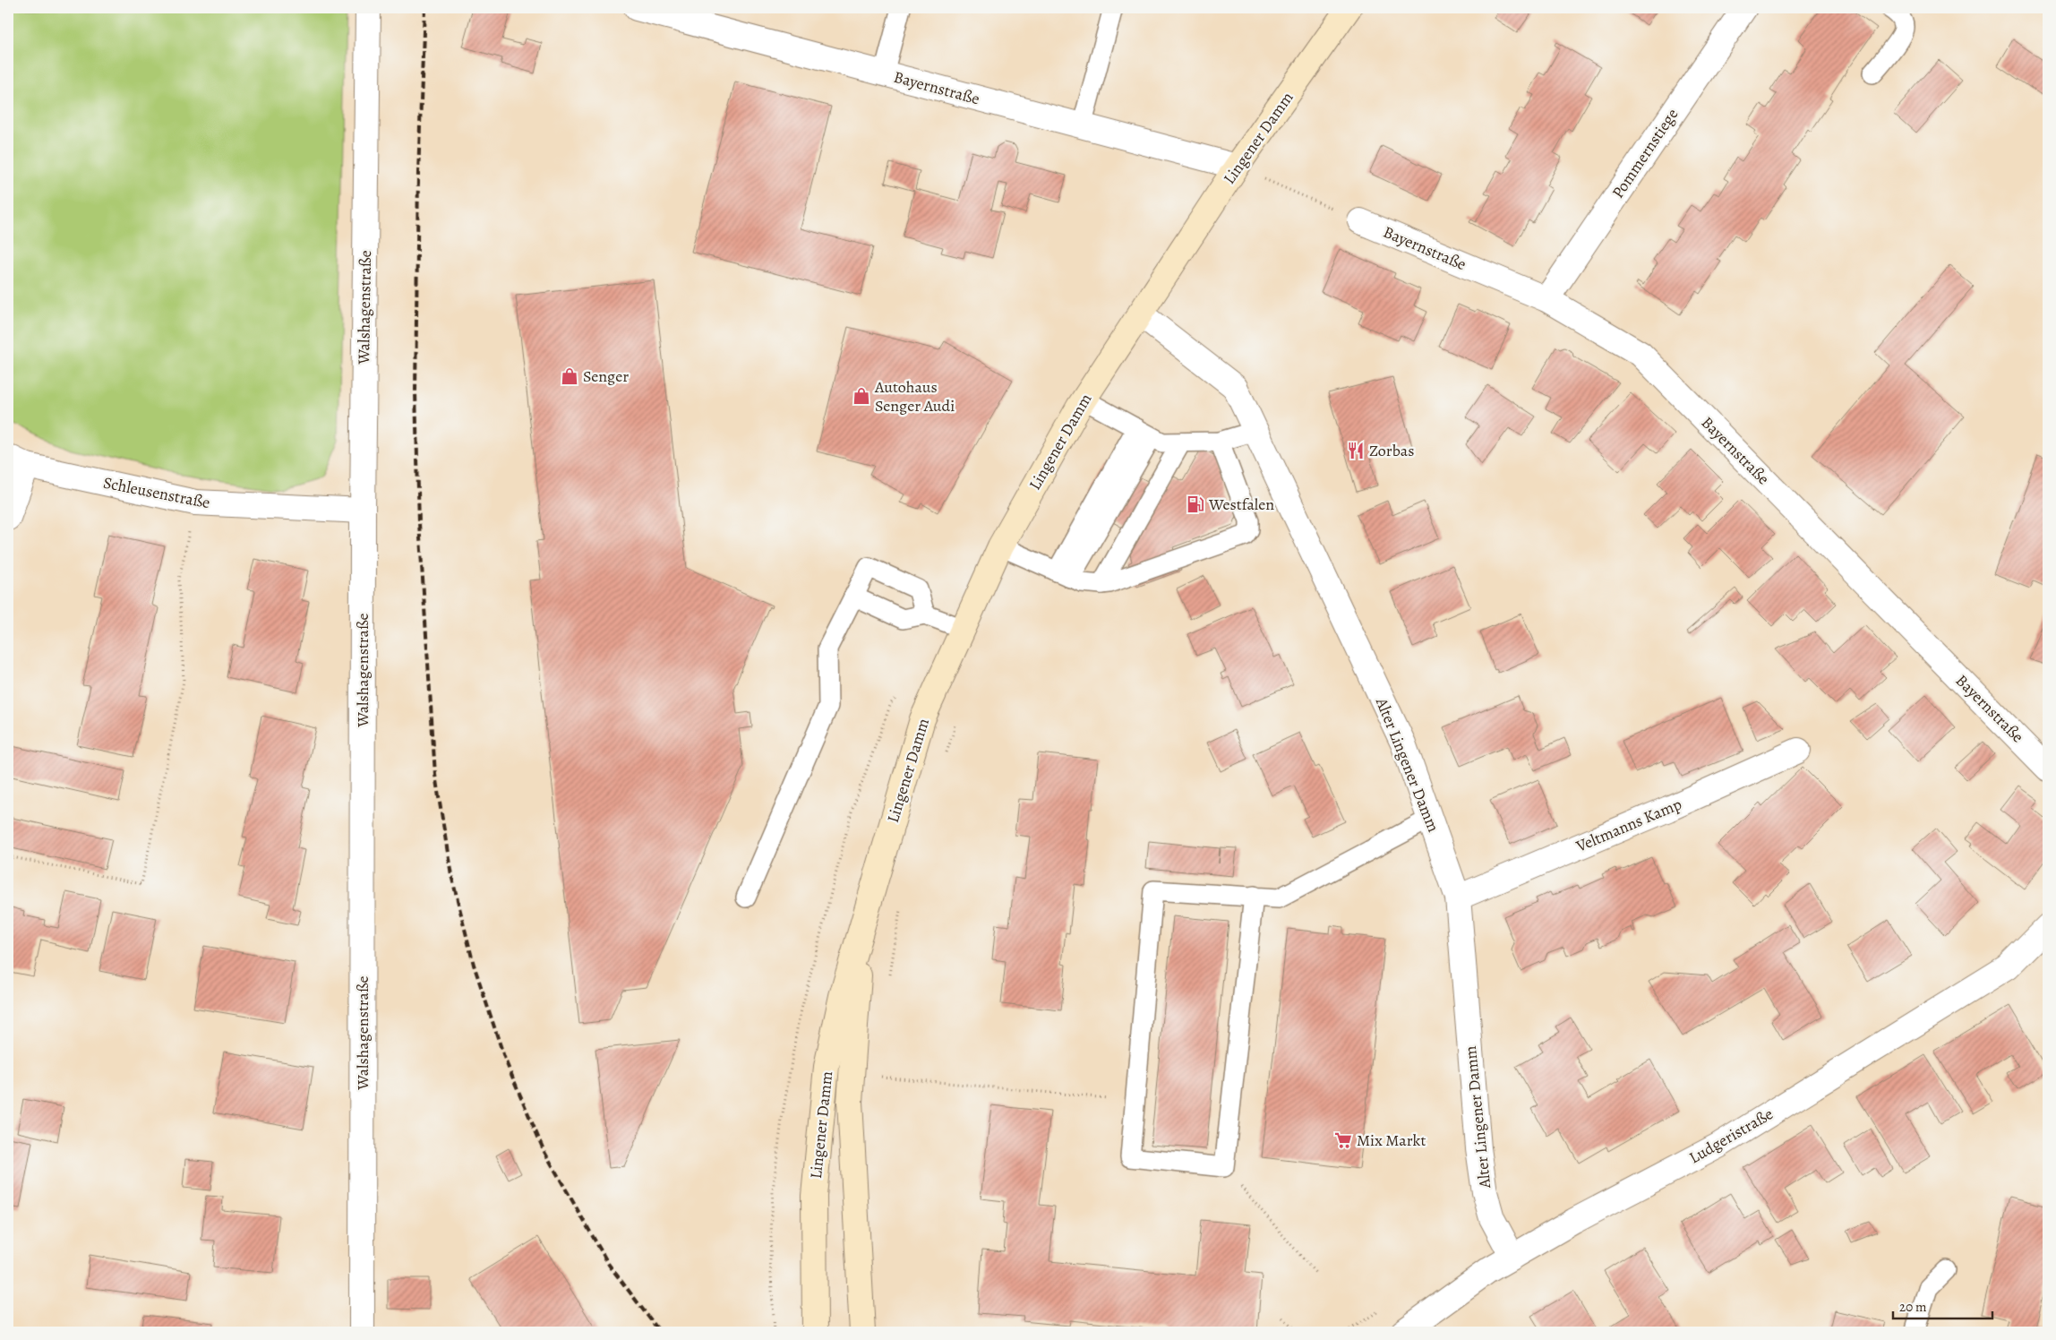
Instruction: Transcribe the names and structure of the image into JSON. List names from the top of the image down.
{
  "streets": {
    "main road": ["Lingener Damm"],
    "street": [
      "Bayernstraße",
      "Pommernstiege",
      "Walshagenstraße",
      "Schleusenstraße",
      "Alter Lingener Damm",
      "Veltmanns Kamp",
      "Ludgeristraße"
    ]
  },
  "crossings": [
    ["Bayernstraße", "Lingener Damm"],
    ["Bayernstraße", "Pommernstiege"],
    ["Lingener Damm", "Alter Lingener Damm"],
    ["Walshagenstraße", "Schleusenstraße"],
    ["Alter Lingener Damm", "Veltmanns Kamp"],
    ["Alter Lingener Damm", "Ludgeristraße"]
  ],
  "places": {
    "shop": ["Senger", "Autohaus Senger Audi"],
    "restaurant": ["Zorbas"],
    "fuel station": ["Westfalen"],
    "supermarket": ["Mix Markt"]
  },
  "scale_bar": "20 m"
}
